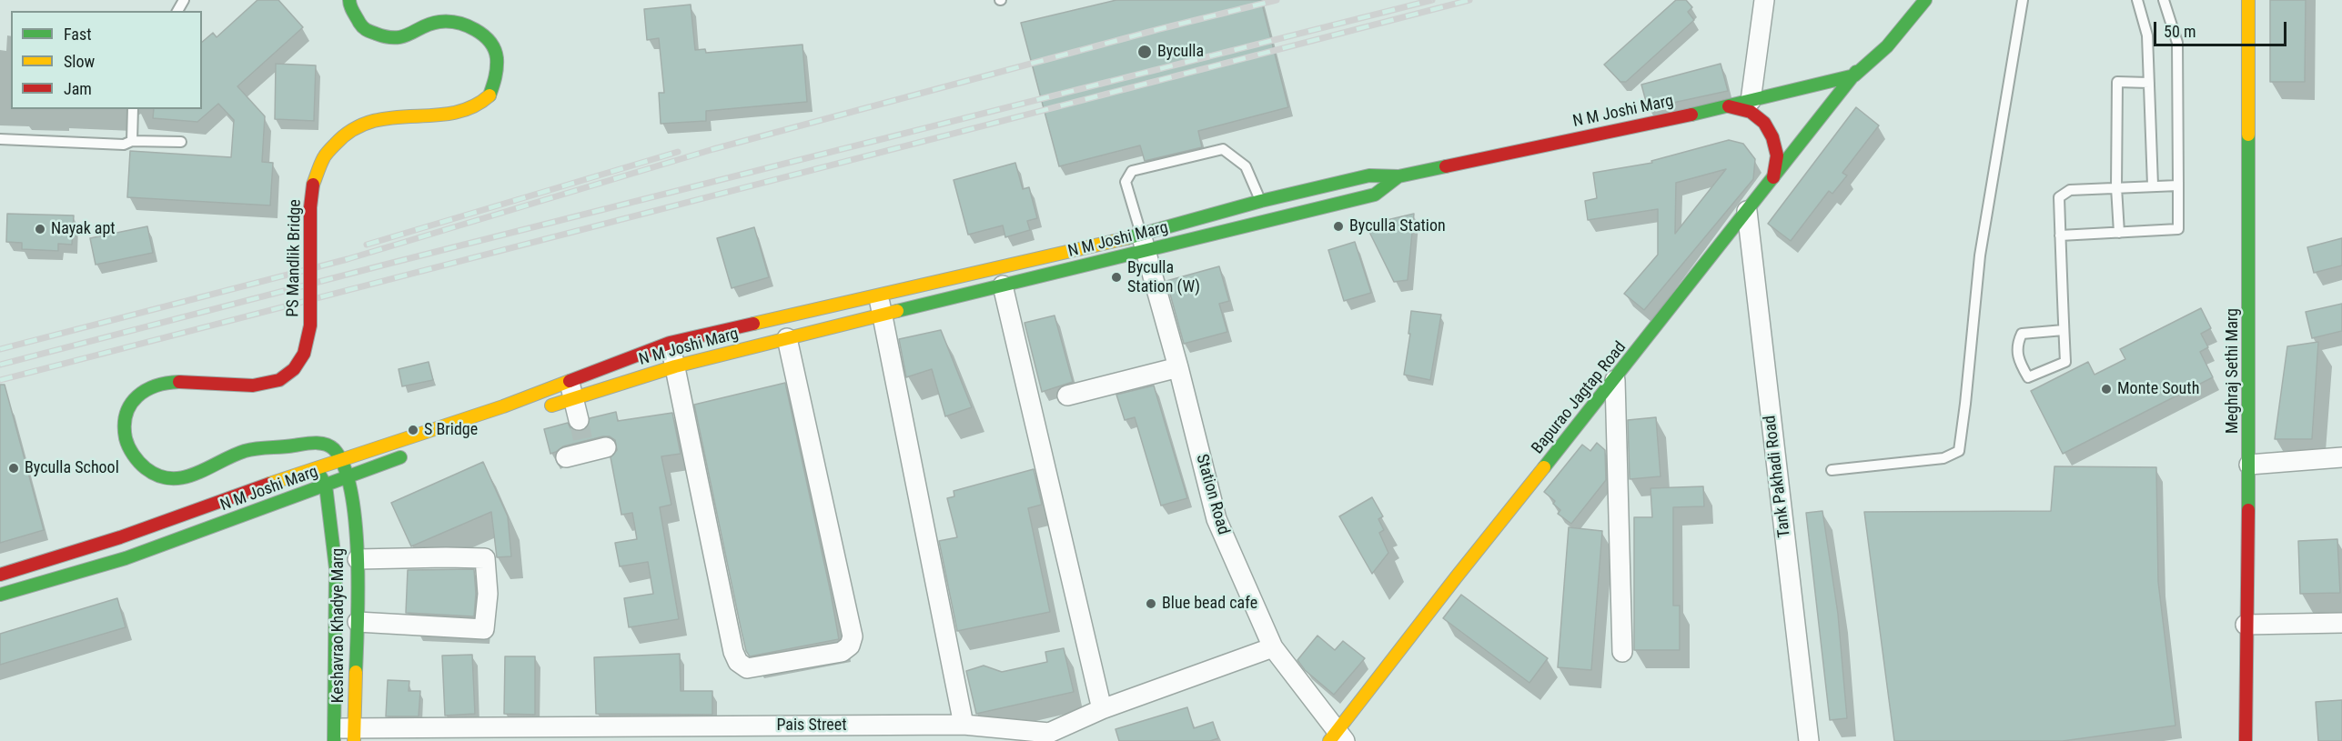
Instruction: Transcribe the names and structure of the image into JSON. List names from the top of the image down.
{
  "streets": {
    "main road": [
      "N M Joshi Marg",
      "PS Mandlik Bridge",
      "Meghraj Sethi Marg",
      "Bapurao Jagtap Road",
      "Keshavrao Khadye Marg"
    ],
    "street": ["Tank Pakhadi Road", "Station Road", "Pais Street"]
  },
  "crossings": [
    ["N M Joshi Marg", "Bapurao Jagtap Road"],
    ["N M Joshi Marg", "Station Road"],
    ["N M Joshi Marg", "Keshavrao Khadye Marg"],
    ["PS Mandlik Bridge", "Keshavrao Khadye Marg"],
    ["Bapurao Jagtap Road", "Tank Pakhadi Road"],
    ["Bapurao Jagtap Road", "Station Road"],
    ["Station Road", "Pais Street"],
    ["Keshavrao Khadye Marg", "Pais Street"]
  ],
  "places": [
    "Byculla",
    "Byculla Station",
    "Nayak apt",
    "Byculla Station (W)",
    "Monte South",
    "S Bridge",
    "Byculla School",
    "Blue bead cafe"
  ],
  "legend": ["Fast", "Slow", "Jam"],
  "scale_bar": "50 m"
}
